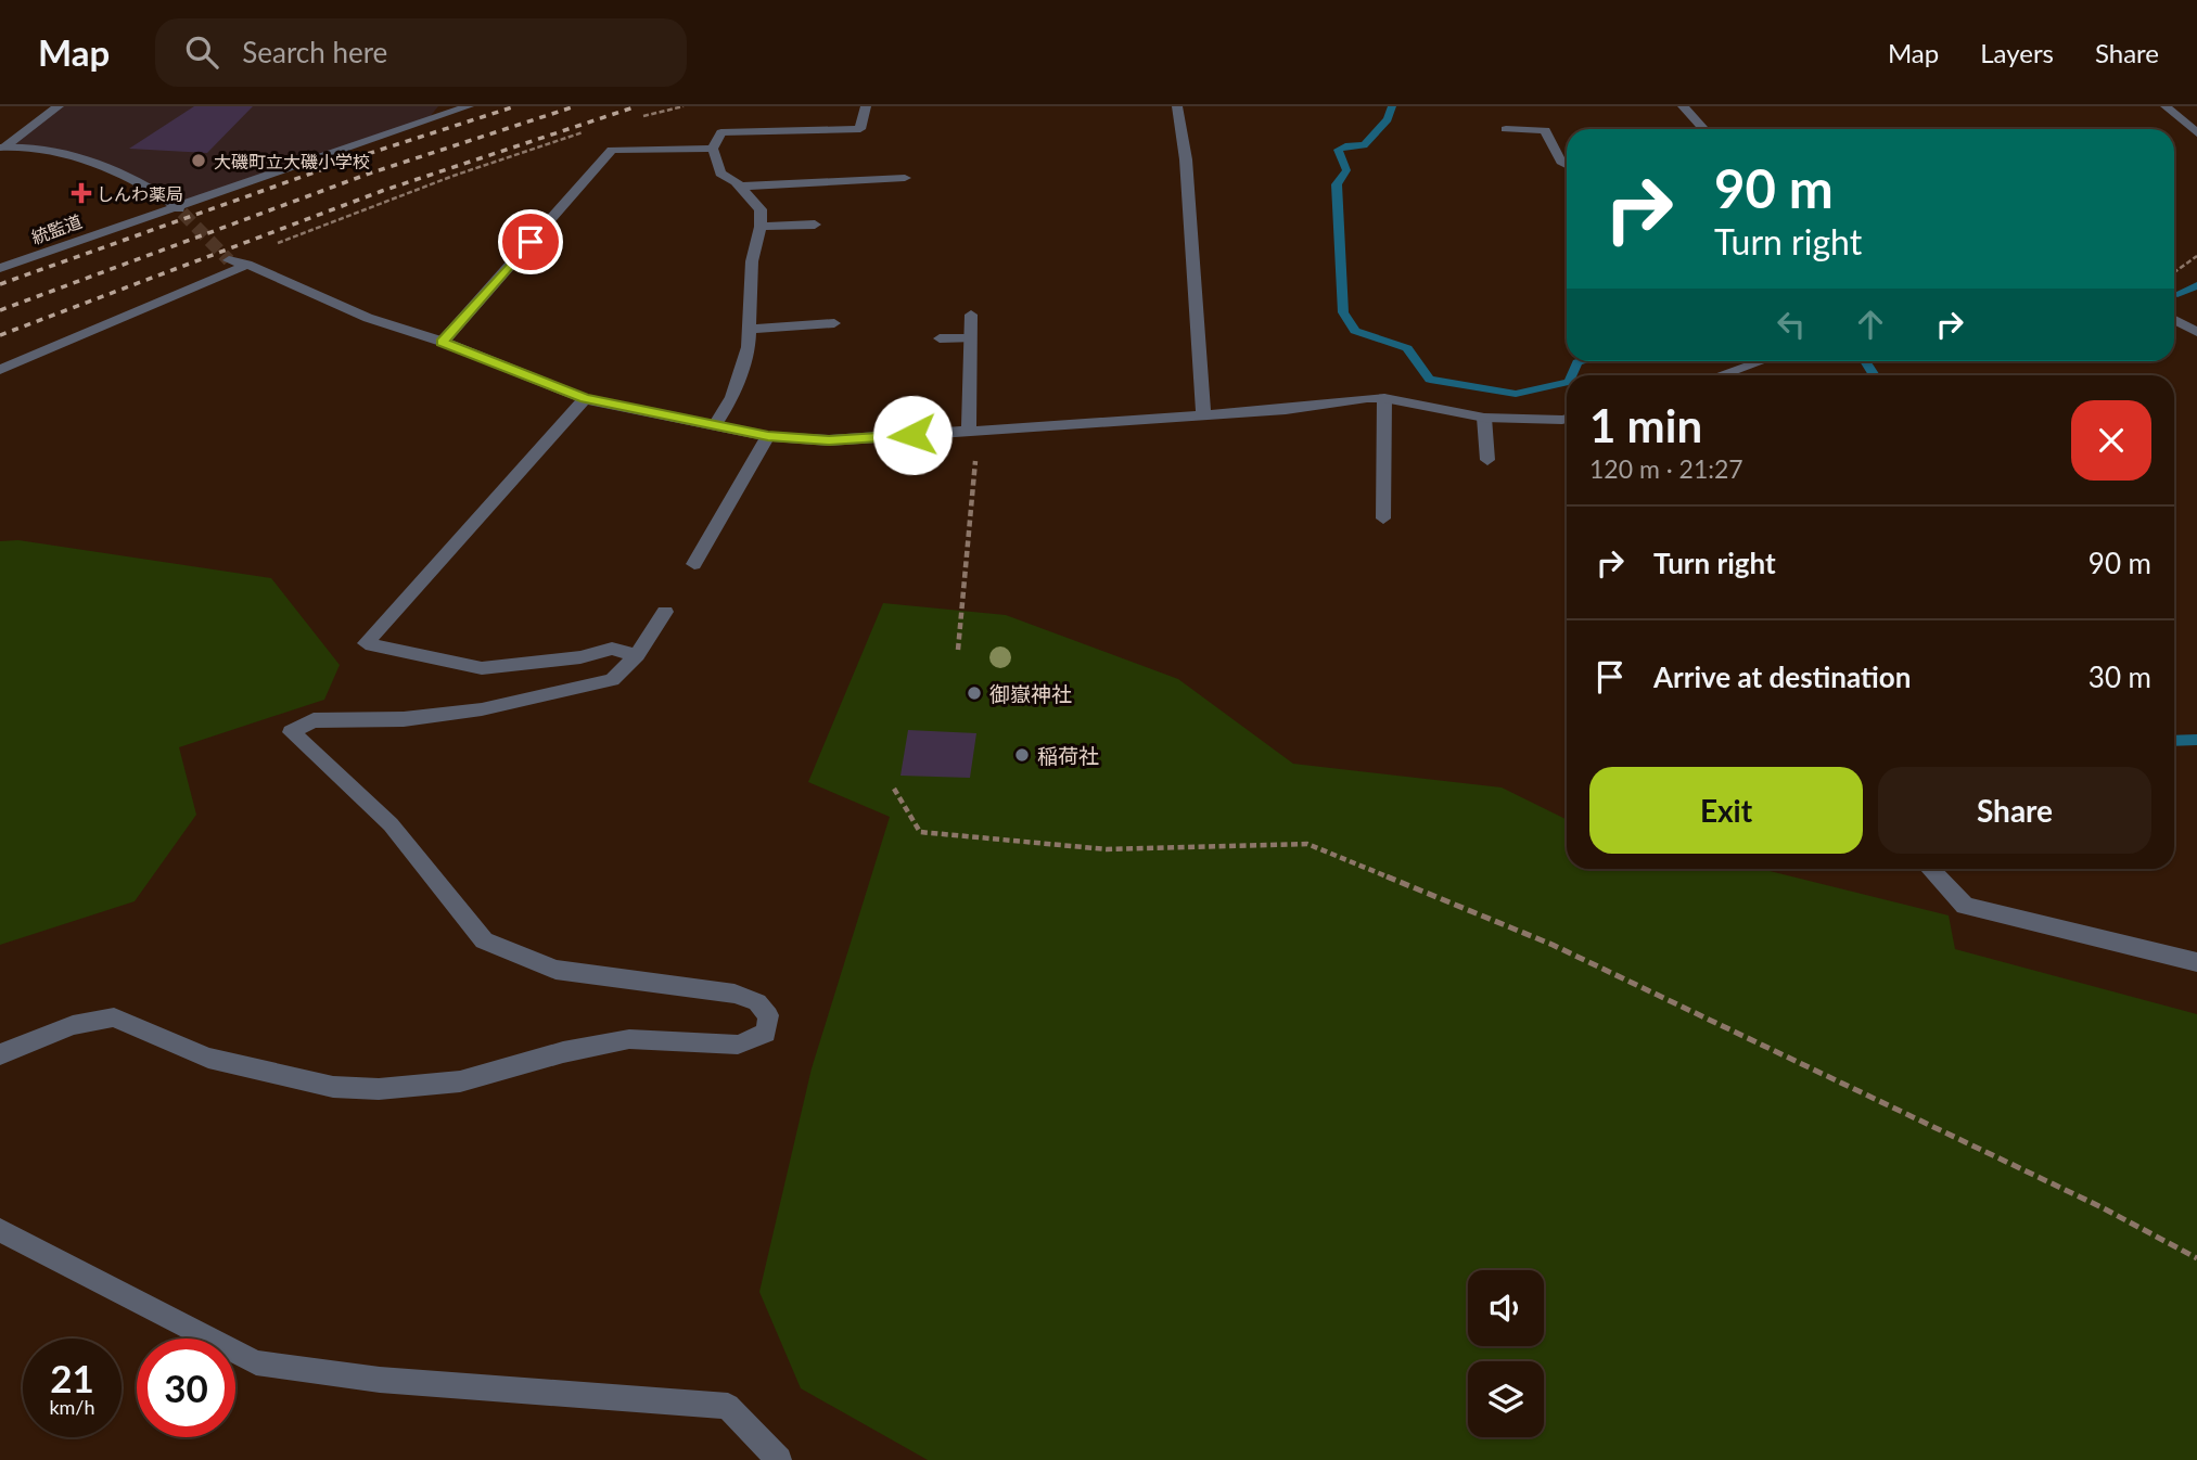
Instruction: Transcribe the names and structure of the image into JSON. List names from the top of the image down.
{
  "streets": {
    "street": ["統監道"]
  },
  "places": {
    "other": ["大磯町立大磯小学校", "御嶽神社", "稲荷社"],
    "health": ["しんわ薬局"]
  },
  "page": {
    "header": "Map",
    "search": "Search here",
    "nav": ["Map", "Layers", "Share"],
    "turn": ["90 m", "Turn right"],
    "heading": ["1 min", "120 m · 21:27"],
    "list": [
      {
        "name": "Turn right",
        "value": "90 m"
      },
      {
        "name": "Arrive at destination",
        "value": "30 m"
      }
    ],
    "buttons": ["Exit", "Share"],
    "speed": "21 km/h",
    "limit": "30"
  }
}
